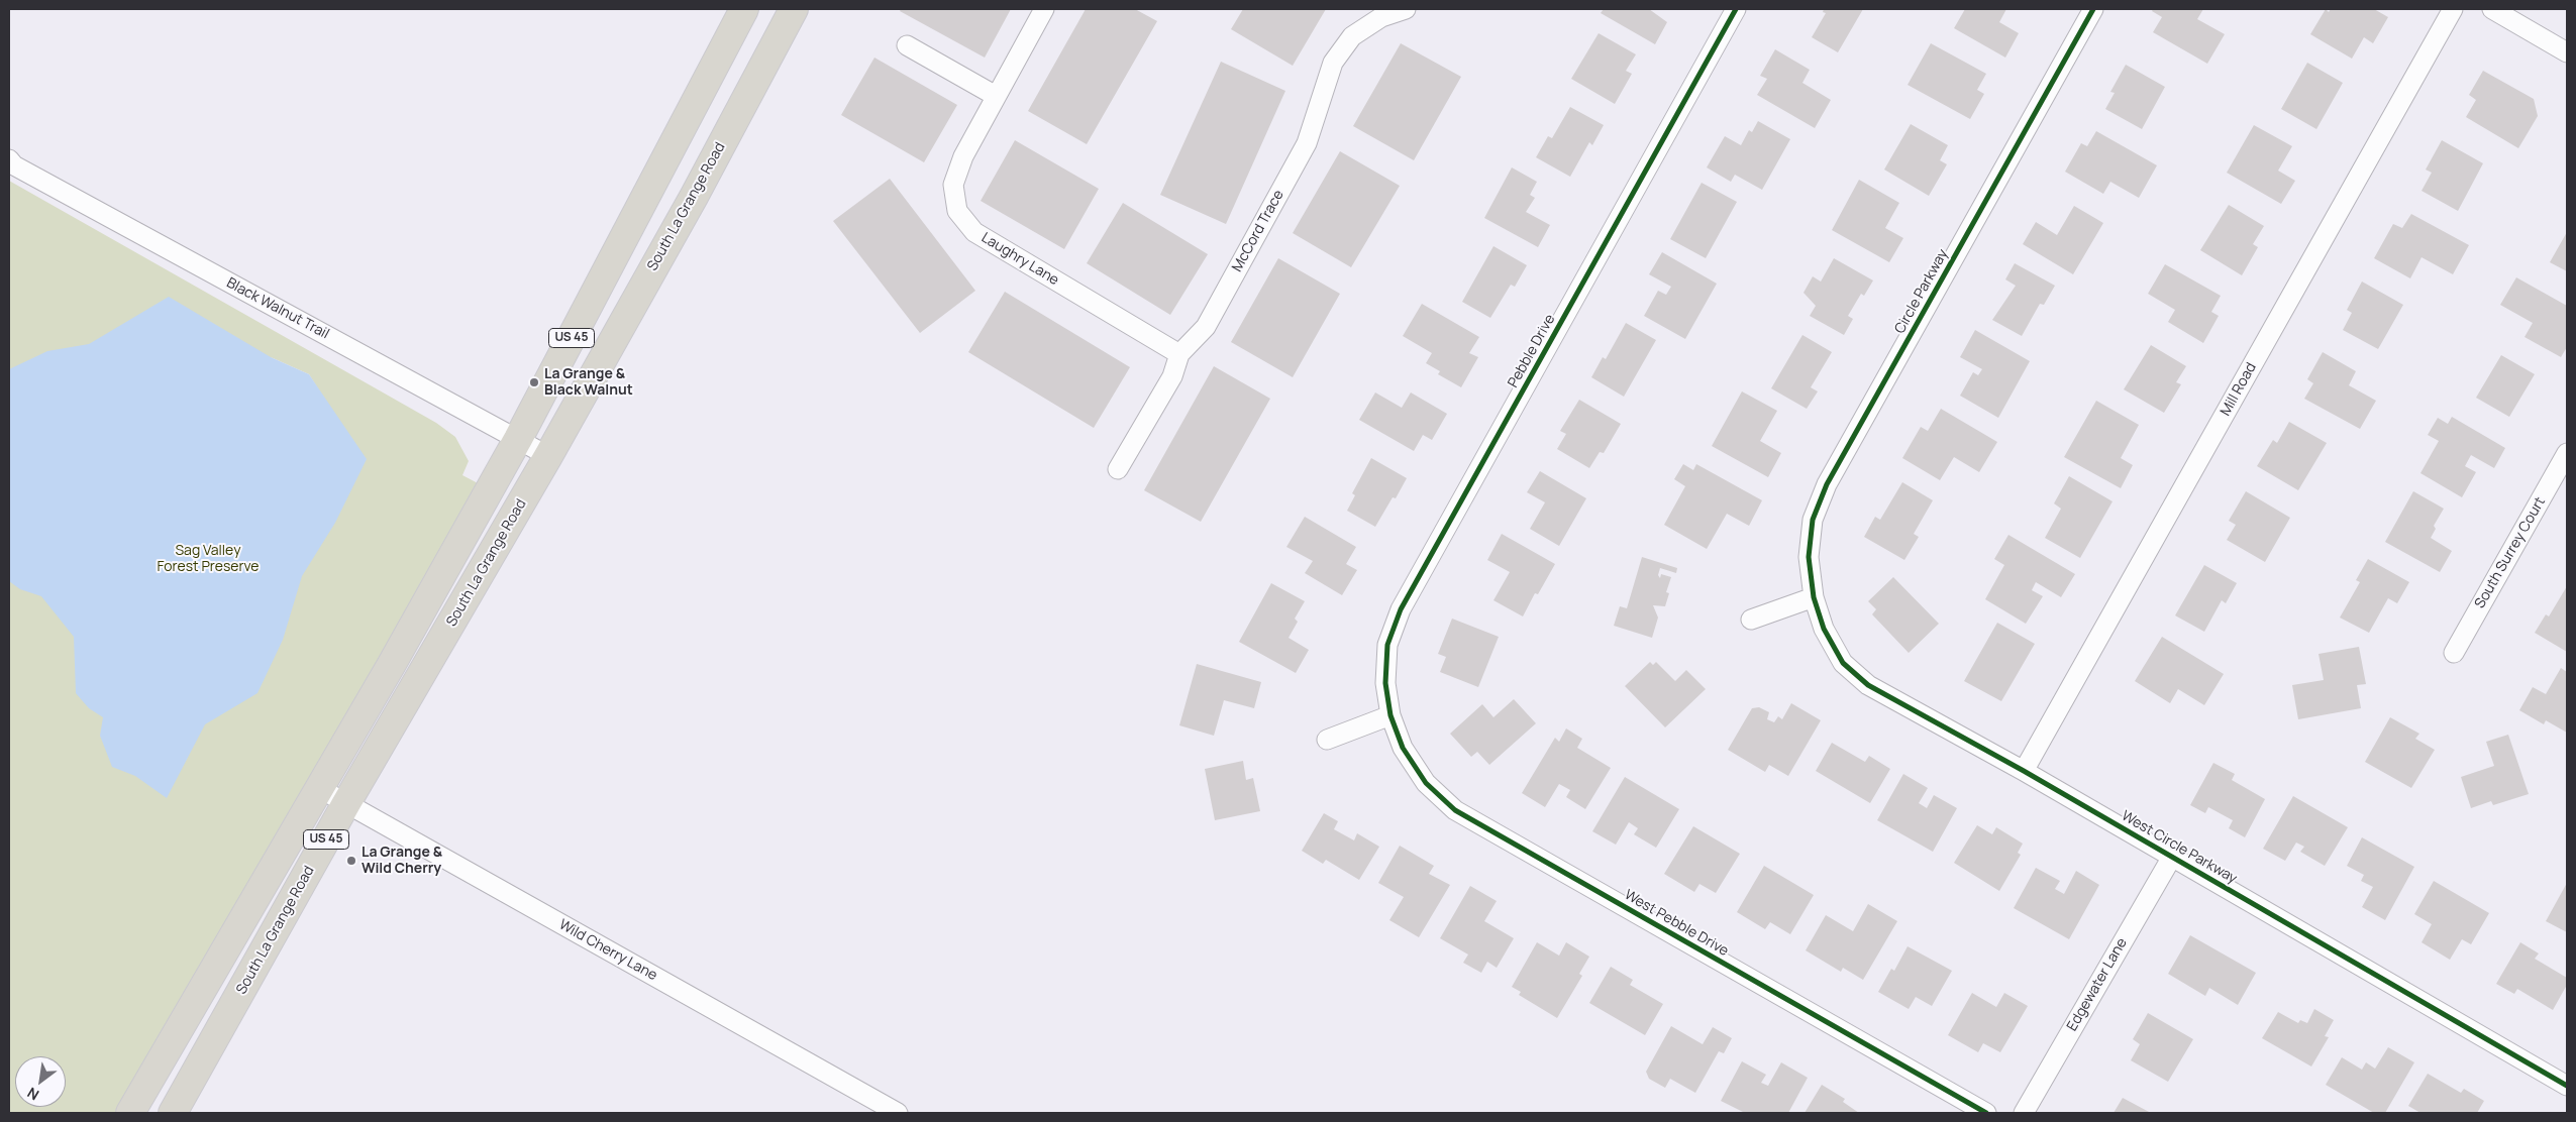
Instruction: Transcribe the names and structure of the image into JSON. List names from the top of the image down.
{
  "streets": {
    "highway": ["South La Grange Road", "US 45"],
    "street": [
      "McCord Trace",
      "Laughry Lane",
      "Circle Parkway",
      "Black Walnut Trail",
      "Pebble Drive",
      "Mill Road",
      "South Surrey Court",
      "West Circle Parkway",
      "West Pebble Drive",
      "Wild Cherry Lane",
      "Edgewater Lane"
    ]
  },
  "crossings": [
    ["South La Grange Road", "Black Walnut Trail"],
    ["South La Grange Road", "Wild Cherry Lane"],
    ["McCord Trace", "Laughry Lane"],
    ["Circle Parkway", "West Circle Parkway"],
    ["Black Walnut Trail", "US 45"],
    ["US 45", "Wild Cherry Lane"],
    ["Pebble Drive", "West Pebble Drive"],
    ["Mill Road", "West Circle Parkway"],
    ["West Circle Parkway", "Edgewater Lane"]
  ],
  "parks": ["Sag Valley Forest Preserve"],
  "places": ["La Grange & Black Walnut", "La Grange & Wild Cherry"],
  "north": "bottom left"
}
